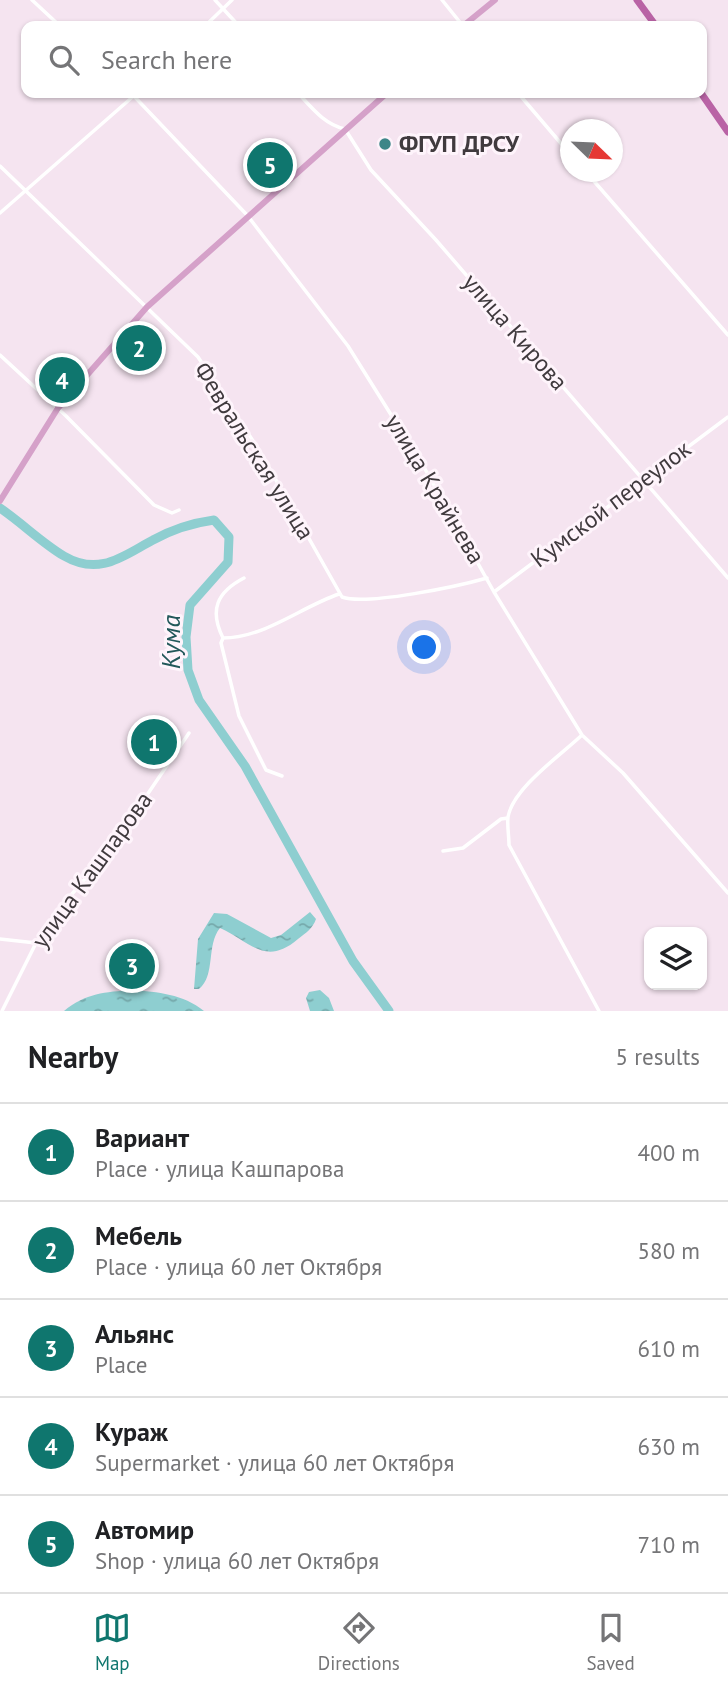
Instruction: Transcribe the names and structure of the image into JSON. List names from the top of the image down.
{
  "streets": {
    "street": [
      "улица Кирова",
      "Февральская улица",
      "улица Крайнева",
      "Кумской переулок",
      "улица Кашпарова"
    ]
  },
  "crossings": [
    ["улица Кирова", "Кумской переулок"],
    ["Февральская улица", "улица Крайнева"],
    ["улица Крайнева", "Кумской переулок"]
  ],
  "water": ["Кума"],
  "places": ["ФГУП ДРСУ"],
  "north": "bottom right",
  "page": {
    "search": "Search here",
    "pins": [
      "5",
      "2",
      "4",
      "1",
      "3"
    ],
    "heading": ["Nearby", "5 results"],
    "list": [
      {
        "mark": "1",
        "name": "Вариант",
        "note": "Place · улица Кашпарова",
        "value": "400 m"
      },
      {
        "mark": "2",
        "name": "Мебель",
        "note": "Place · улица 60 лет Октября",
        "value": "580 m"
      },
      {
        "mark": "3",
        "name": "Альянс",
        "note": "Place",
        "value": "610 m"
      },
      {
        "mark": "4",
        "name": "Кураж",
        "note": "Supermarket · улица 60 лет Октября",
        "value": "630 m"
      },
      {
        "mark": "5",
        "name": "Автомир",
        "note": "Shop · улица 60 лет Октября",
        "value": "710 m"
      }
    ],
    "nav": ["Map", "Directions", "Saved"]
  }
}
